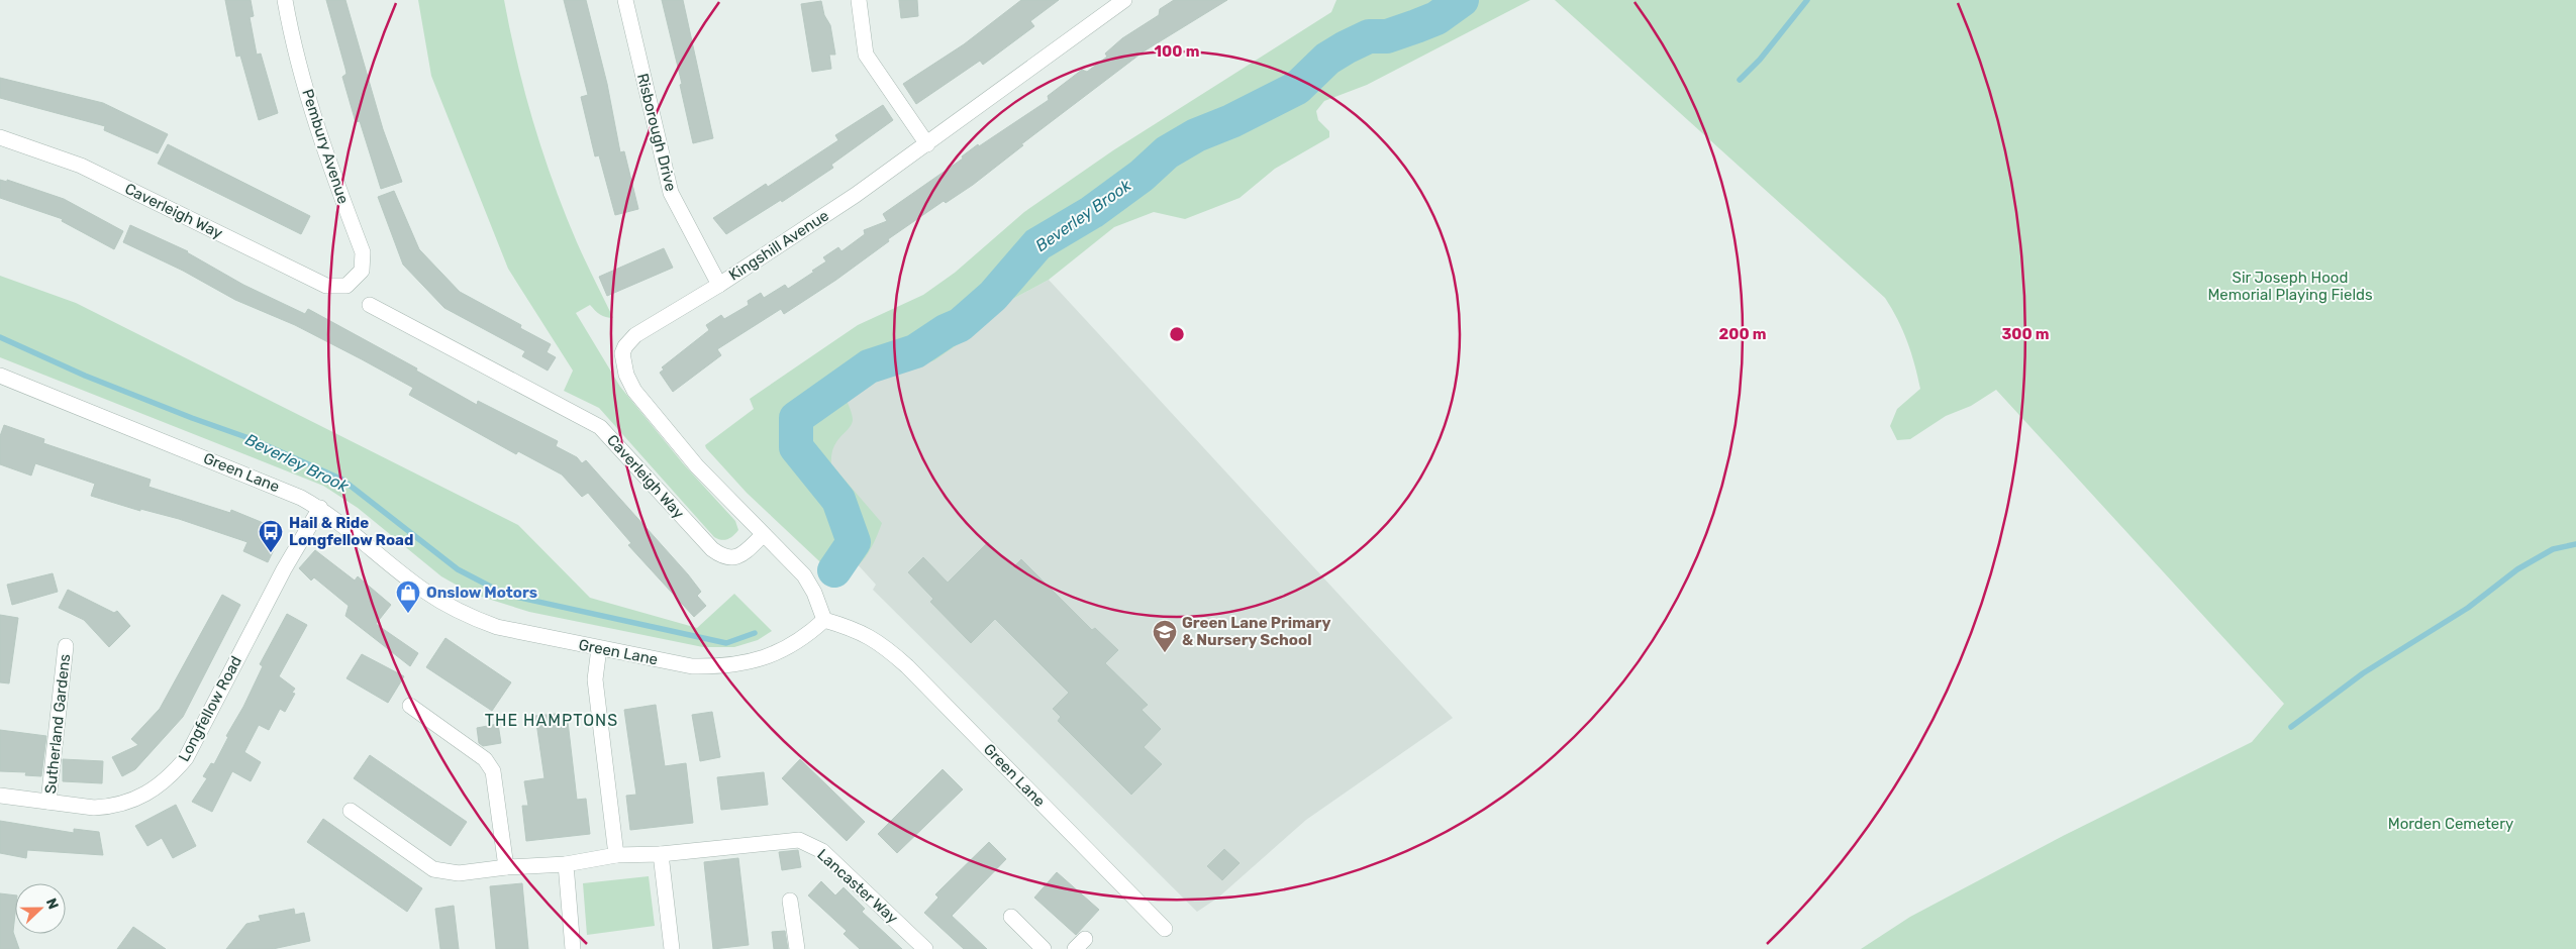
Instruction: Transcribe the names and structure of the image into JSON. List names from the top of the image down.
{
  "streets": {
    "street": [
      "Risborough Drive",
      "Pembury Avenue",
      "Caverleigh Way",
      "Kingshill Avenue",
      "Green Lane",
      "Longfellow Road",
      "Sutherland Gardens",
      "Lancaster Way"
    ]
  },
  "crossings": [
    ["Risborough Drive", "Kingshill Avenue"],
    ["Pembury Avenue", "Caverleigh Way"],
    ["Caverleigh Way", "Kingshill Avenue"],
    ["Green Lane", "Longfellow Road"],
    ["Longfellow Road", "Sutherland Gardens"]
  ],
  "districts": ["THE HAMPTONS"],
  "water": ["Beverley Brook"],
  "parks": ["Sir Joseph Hood Memorial Playing Fields", "Morden Cemetery"],
  "places": {
    "bus stop": ["Hail & Ride Longfellow Road"],
    "shop": ["Onslow Motors"],
    "school or university": ["Green Lane Primary & Nursery School"]
  },
  "north": "right",
  "rings": ["100 m", "200 m", "300 m"]
}
